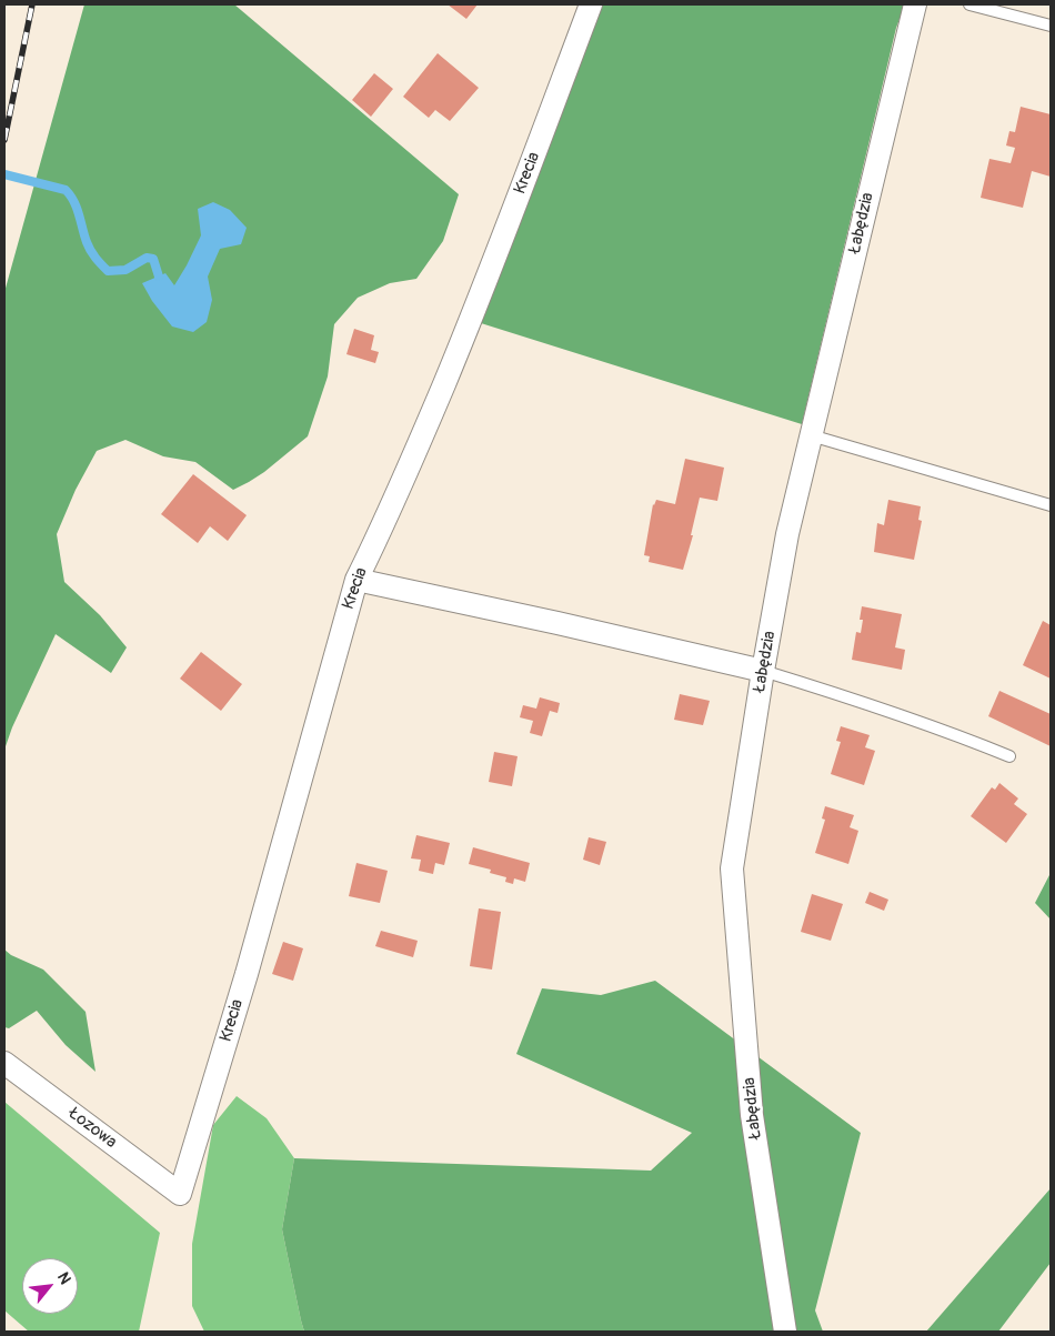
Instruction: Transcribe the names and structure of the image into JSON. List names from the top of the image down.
{
  "streets": {
    "street": ["Krecia", "Łabędzia", "Łozowa"]
  },
  "crossings": [
    ["Krecia", "Łozowa"]
  ],
  "north": "top right"
}
